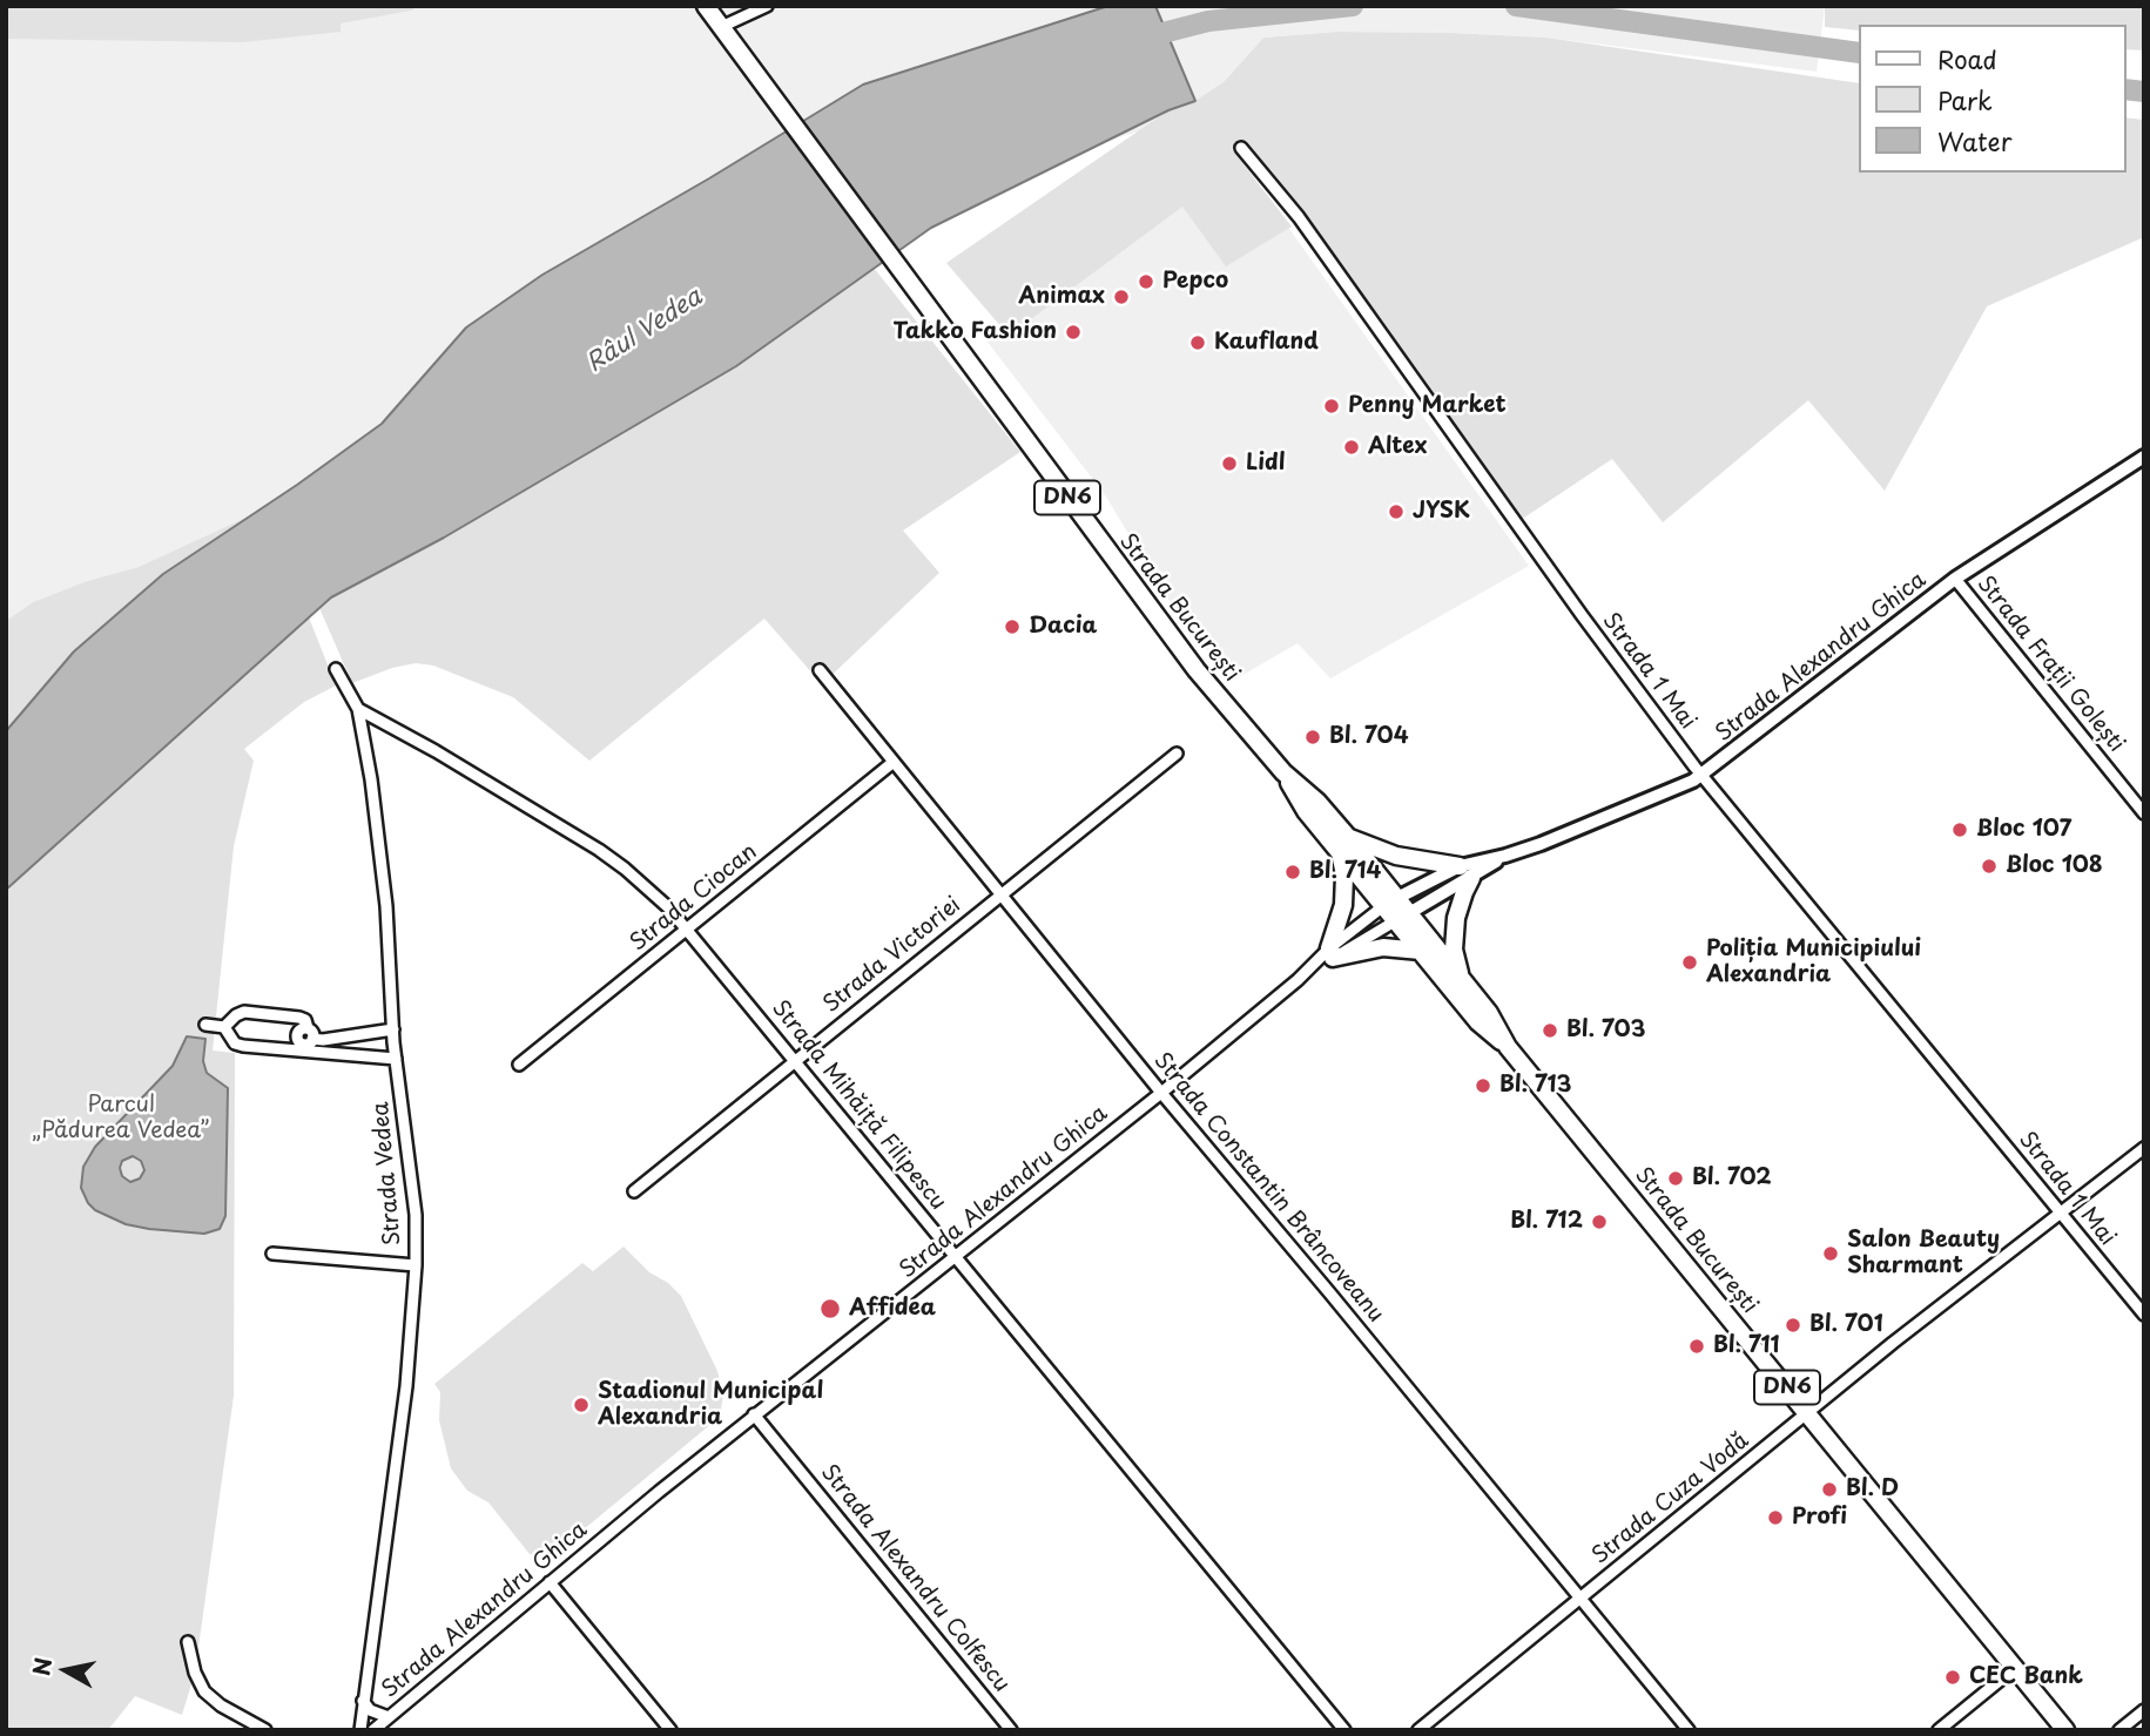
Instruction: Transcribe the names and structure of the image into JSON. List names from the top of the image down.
{
  "streets": {
    "main road": ["DN6", "Strada București"],
    "street": [
      "Strada Alexandru Ghica",
      "Strada Frații Golești",
      "Strada 1 Mai",
      "Strada Ciocan",
      "Strada Victoriei",
      "Strada Mihăiță Filipescu",
      "Strada Vedea",
      "Strada Constantin Brâncoveanu",
      "Strada Cuza Vodă",
      "Strada Alexandru Colfescu"
    ]
  },
  "crossings": [
    ["DN6", "Strada București"],
    ["Strada București", "Strada Alexandru Ghica"],
    ["Strada București", "Strada Cuza Vodă"],
    ["Strada Alexandru Ghica", "Strada Frații Golești"],
    ["Strada Alexandru Ghica", "Strada 1 Mai"],
    ["Strada Alexandru Ghica", "Strada Mihăiță Filipescu"],
    ["Strada Alexandru Ghica", "Strada Constantin Brâncoveanu"],
    ["Strada Alexandru Ghica", "Strada Alexandru Colfescu"],
    ["Strada 1 Mai", "Strada Cuza Vodă"],
    ["Strada Ciocan", "Strada Mihăiță Filipescu"],
    ["Strada Ciocan", "Strada Constantin Brâncoveanu"],
    ["Strada Victoriei", "Strada Mihăiță Filipescu"],
    ["Strada Victoriei", "Strada Constantin Brâncoveanu"],
    ["Strada Mihăiță Filipescu", "Strada Vedea"],
    ["Strada Constantin Brâncoveanu", "Strada Cuza Vodă"]
  ],
  "water": ["Râul Vedea"],
  "parks": ["Parcul „Pădurea Vedea”"],
  "places": [
    "Pepco",
    "Animax",
    "Takko Fashion",
    "Kaufland",
    "Penny Market",
    "Altex",
    "Lidl",
    "JYSK",
    "Dacia",
    "Bl. 704",
    "Bloc 107",
    "Bloc 108",
    "Bl. 714",
    "Poliția Municipiului Alexandria",
    "Bl. 703",
    "Bl. 713",
    "Bl. 702",
    "Bl. 712",
    "Salon Beauty Sharmant",
    "Affidea",
    "Bl. 701",
    "Bl. 711",
    "Stadionul Municipal Alexandria",
    "Bl. D",
    "Profi",
    "CEC Bank"
  ],
  "legend": ["Road", "Park", "Water"],
  "north": "left"
}
